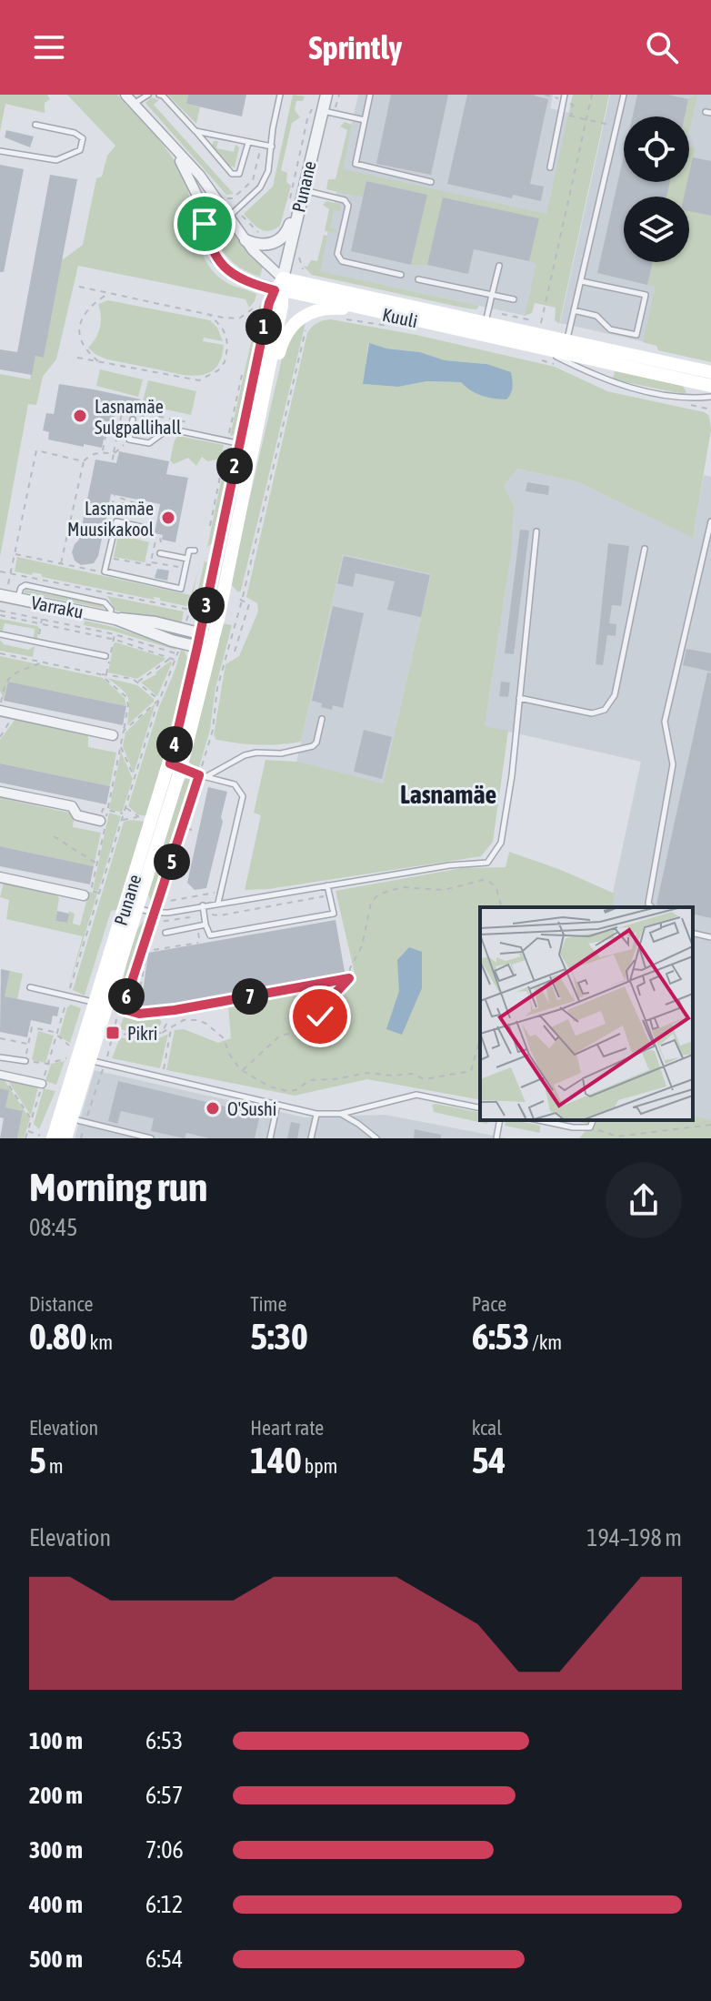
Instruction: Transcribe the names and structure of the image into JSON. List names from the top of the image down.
{
  "streets": {
    "main road": ["Punane", "Kuuli"],
    "street": ["Varraku"]
  },
  "crossings": [
    ["Punane", "Kuuli"],
    ["Punane", "Varraku"]
  ],
  "districts": ["Lasnamäe"],
  "places": {
    "other": ["Lasnamäe Sulgpallihall", "Lasnamäe Muusikakool", "O'Sushi"],
    "transit": ["Pikri"]
  },
  "page": {
    "header": "Sprintly",
    "pins": [
      "1",
      "2",
      "3",
      "4",
      "5",
      "6",
      "7"
    ],
    "heading": ["Morning run", "08:45"],
    "stats": [
      ["Distance", "0.80 km"],
      ["Time", "5:30"],
      ["Pace", "6:53 /km"],
      ["Elevation", "5 m"],
      ["Heart rate", "140 bpm"],
      ["kcal", "54"]
    ],
    "chart": ["Elevation", "194–198 m"],
    "list": [
      {
        "name": "100 m",
        "note": "6:53"
      },
      {
        "name": "200 m",
        "note": "6:57"
      },
      {
        "name": "300 m",
        "note": "7:06"
      },
      {
        "name": "400 m",
        "note": "6:12"
      },
      {
        "name": "500 m",
        "note": "6:54"
      }
    ]
  }
}
